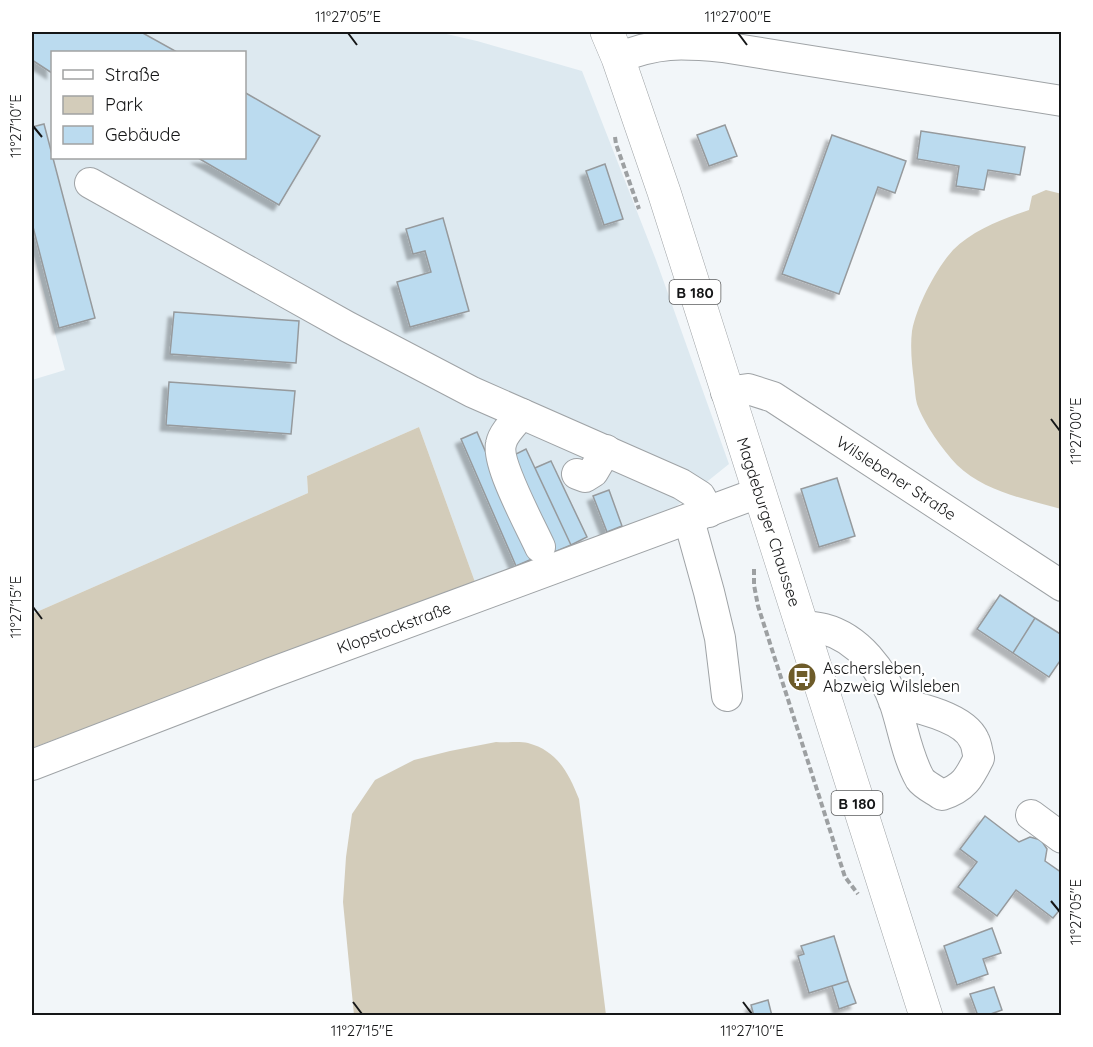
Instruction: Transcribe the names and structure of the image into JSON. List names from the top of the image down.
{
  "streets": {
    "main road": ["B 180", "Magdeburger Chaussee"],
    "street": ["Wilslebener Straße", "Klopstockstraße"]
  },
  "crossings": [
    ["Wilslebener Straße", "Magdeburger Chaussee"],
    ["Magdeburger Chaussee", "Klopstockstraße"]
  ],
  "places": {
    "bus stop": ["Aschersleben, Abzweig Wilsleben"]
  },
  "legend": ["Straße", "Park", "Gebäude"],
  "coordinates": [
    "11°27'05\"E",
    "11°27'00\"E",
    "11°27'10\"E",
    "11°27'15\"E"
  ]
}
